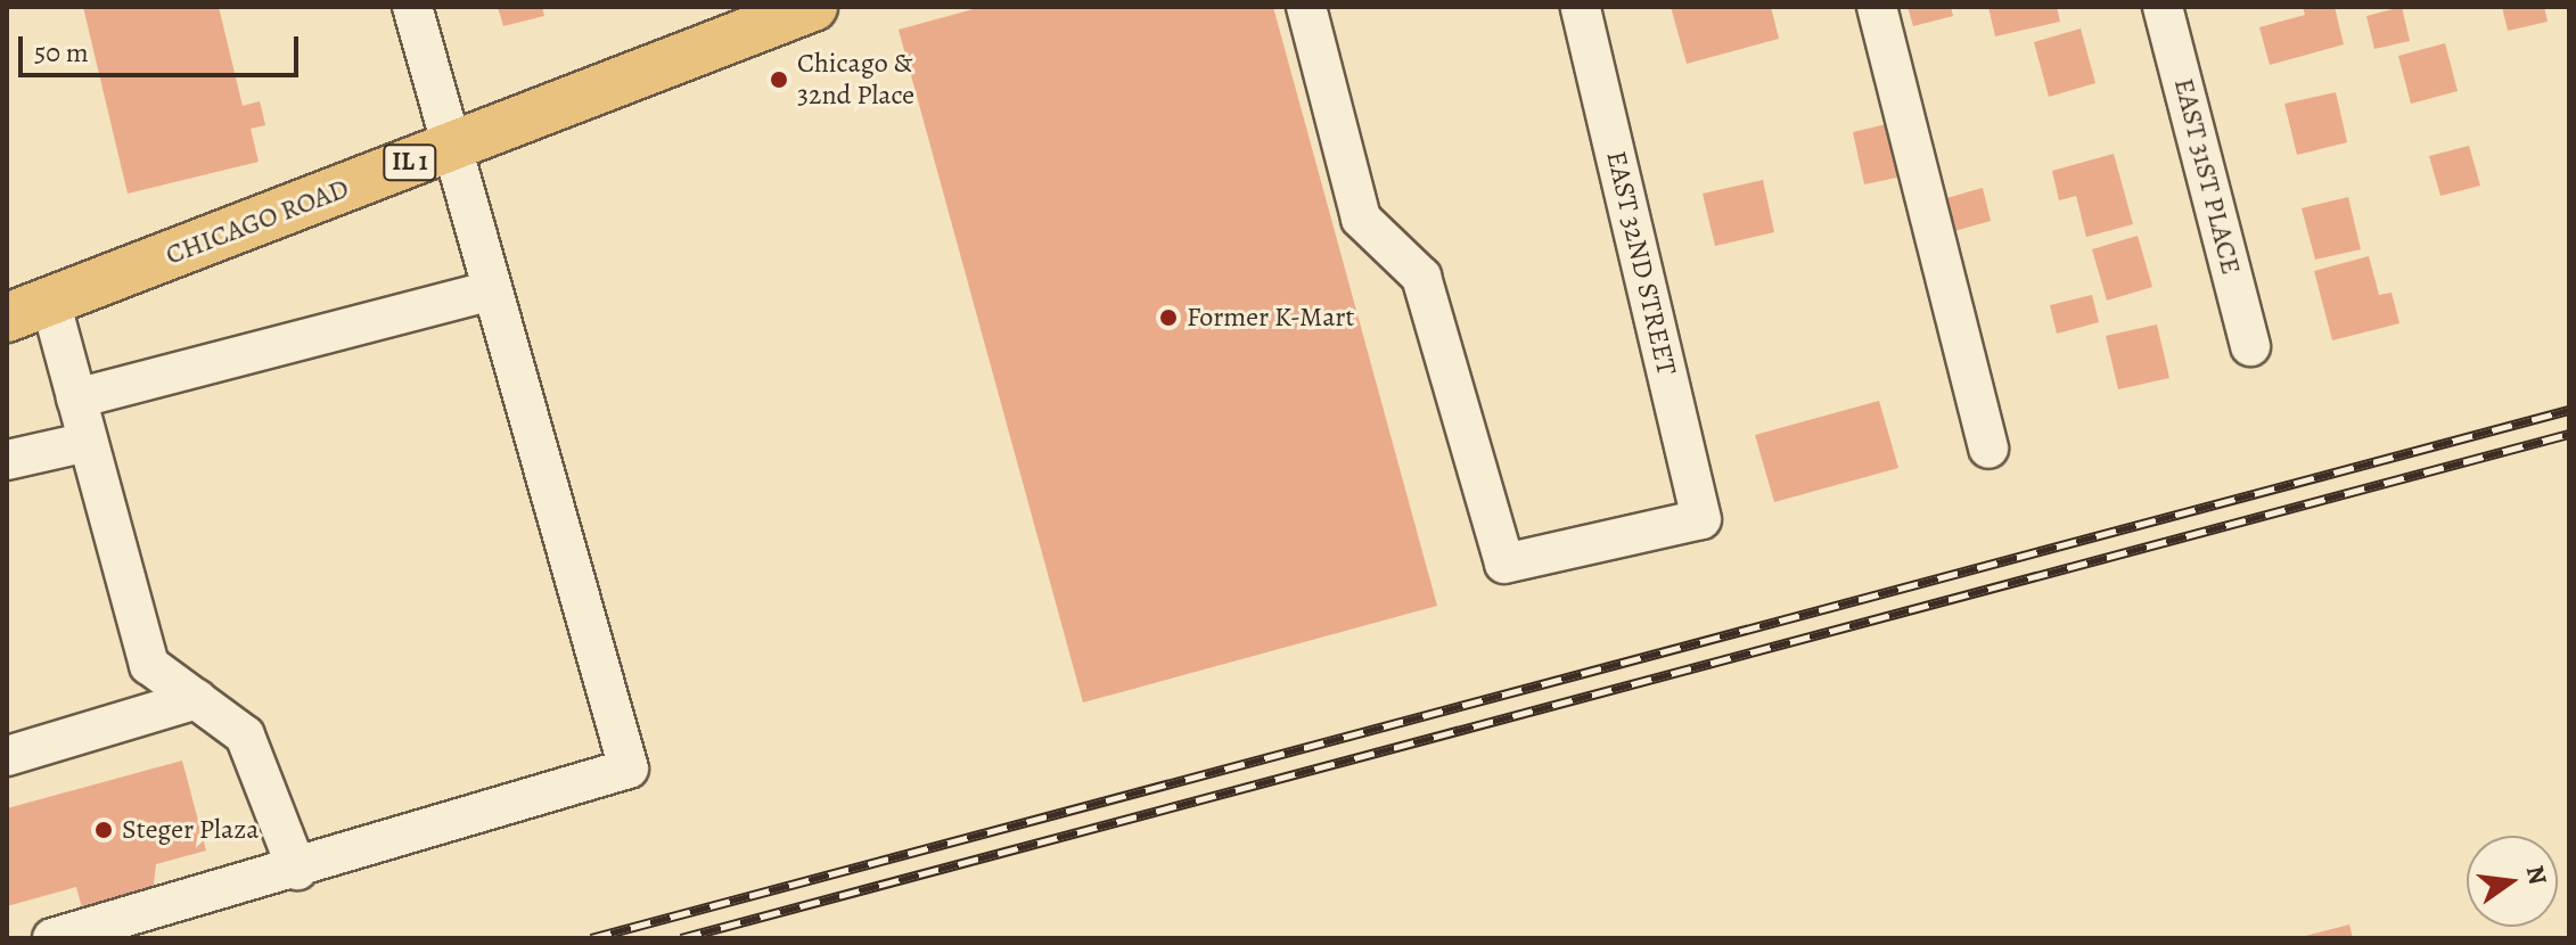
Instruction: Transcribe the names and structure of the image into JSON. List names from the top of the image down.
{
  "streets": {
    "main road": ["IL 1", "CHICAGO ROAD"],
    "street": ["EAST 31ST PLACE", "EAST 32ND STREET"]
  },
  "places": ["Chicago & 32nd Place", "Former K-Mart", "Steger Plaza"],
  "scale_bar": "50 m",
  "north": "right"
}
